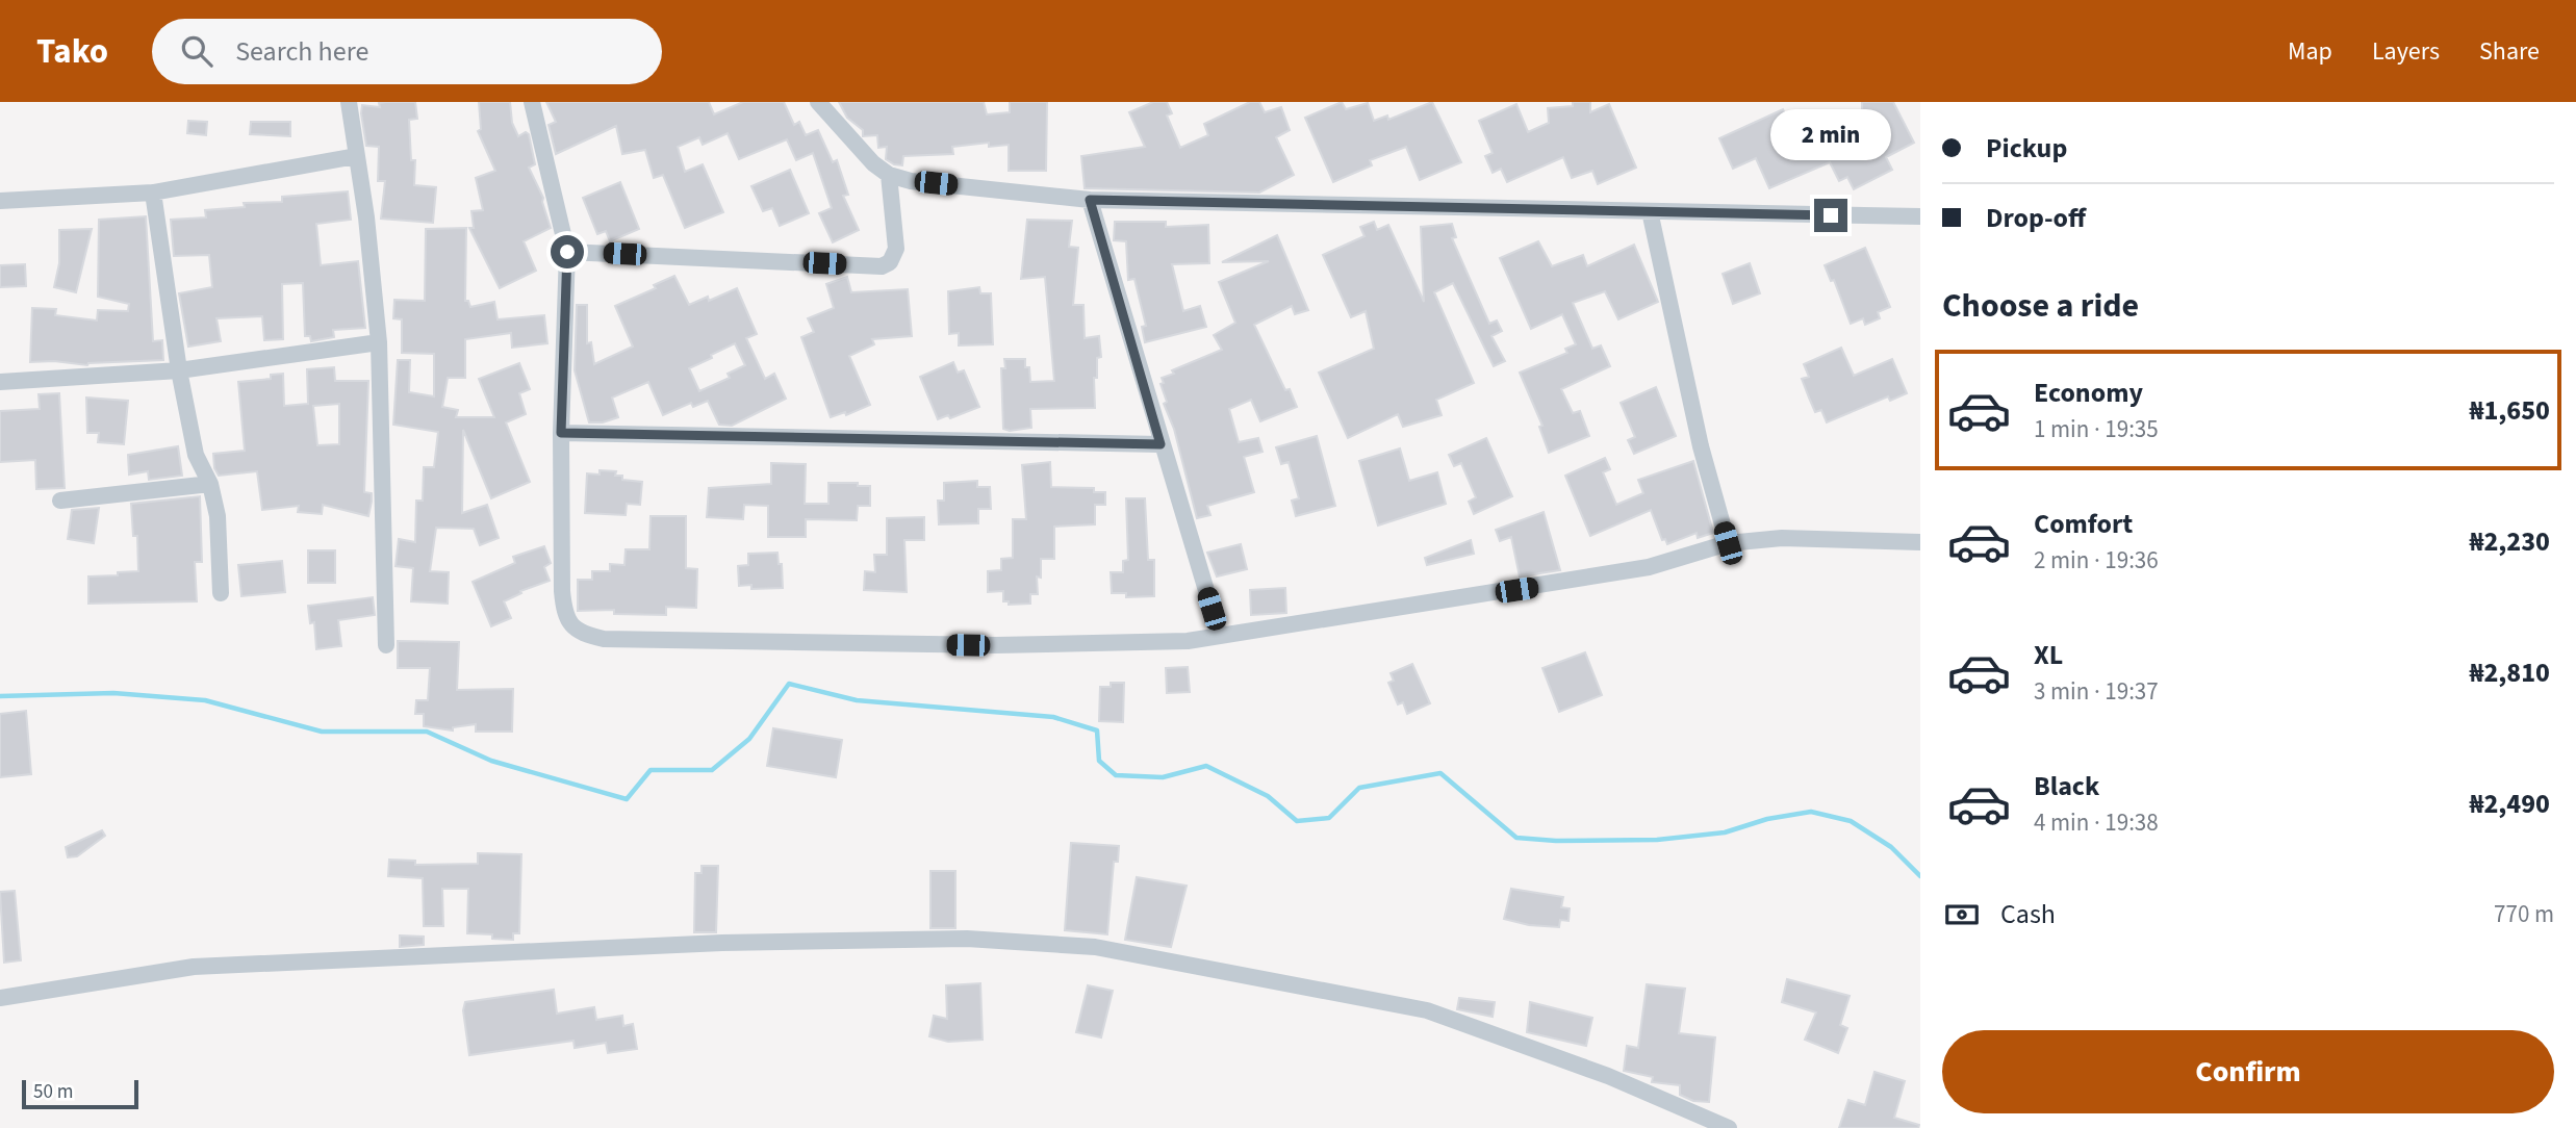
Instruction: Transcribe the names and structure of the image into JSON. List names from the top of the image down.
{
  "scale_bar": "50 m",
  "page": {
    "header": "Tako",
    "search": "Search here",
    "nav": ["Map", "Layers", "Share"],
    "banner": ["Pickup", "Drop-off"],
    "bubble": "2 min",
    "heading": "Choose a ride",
    "list": [
      {
        "name": "Economy",
        "note": "1 min · 19:35",
        "value": "₦1,650"
      },
      {
        "name": "Comfort",
        "note": "2 min · 19:36",
        "value": "₦2,230"
      },
      {
        "name": "XL",
        "note": "3 min · 19:37",
        "value": "₦2,810"
      },
      {
        "name": "Black",
        "note": "4 min · 19:38",
        "value": "₦2,490"
      }
    ],
    "pay": ["Cash", "770 m"],
    "buttons": "Confirm",
    "scale": "50 m"
  }
}
